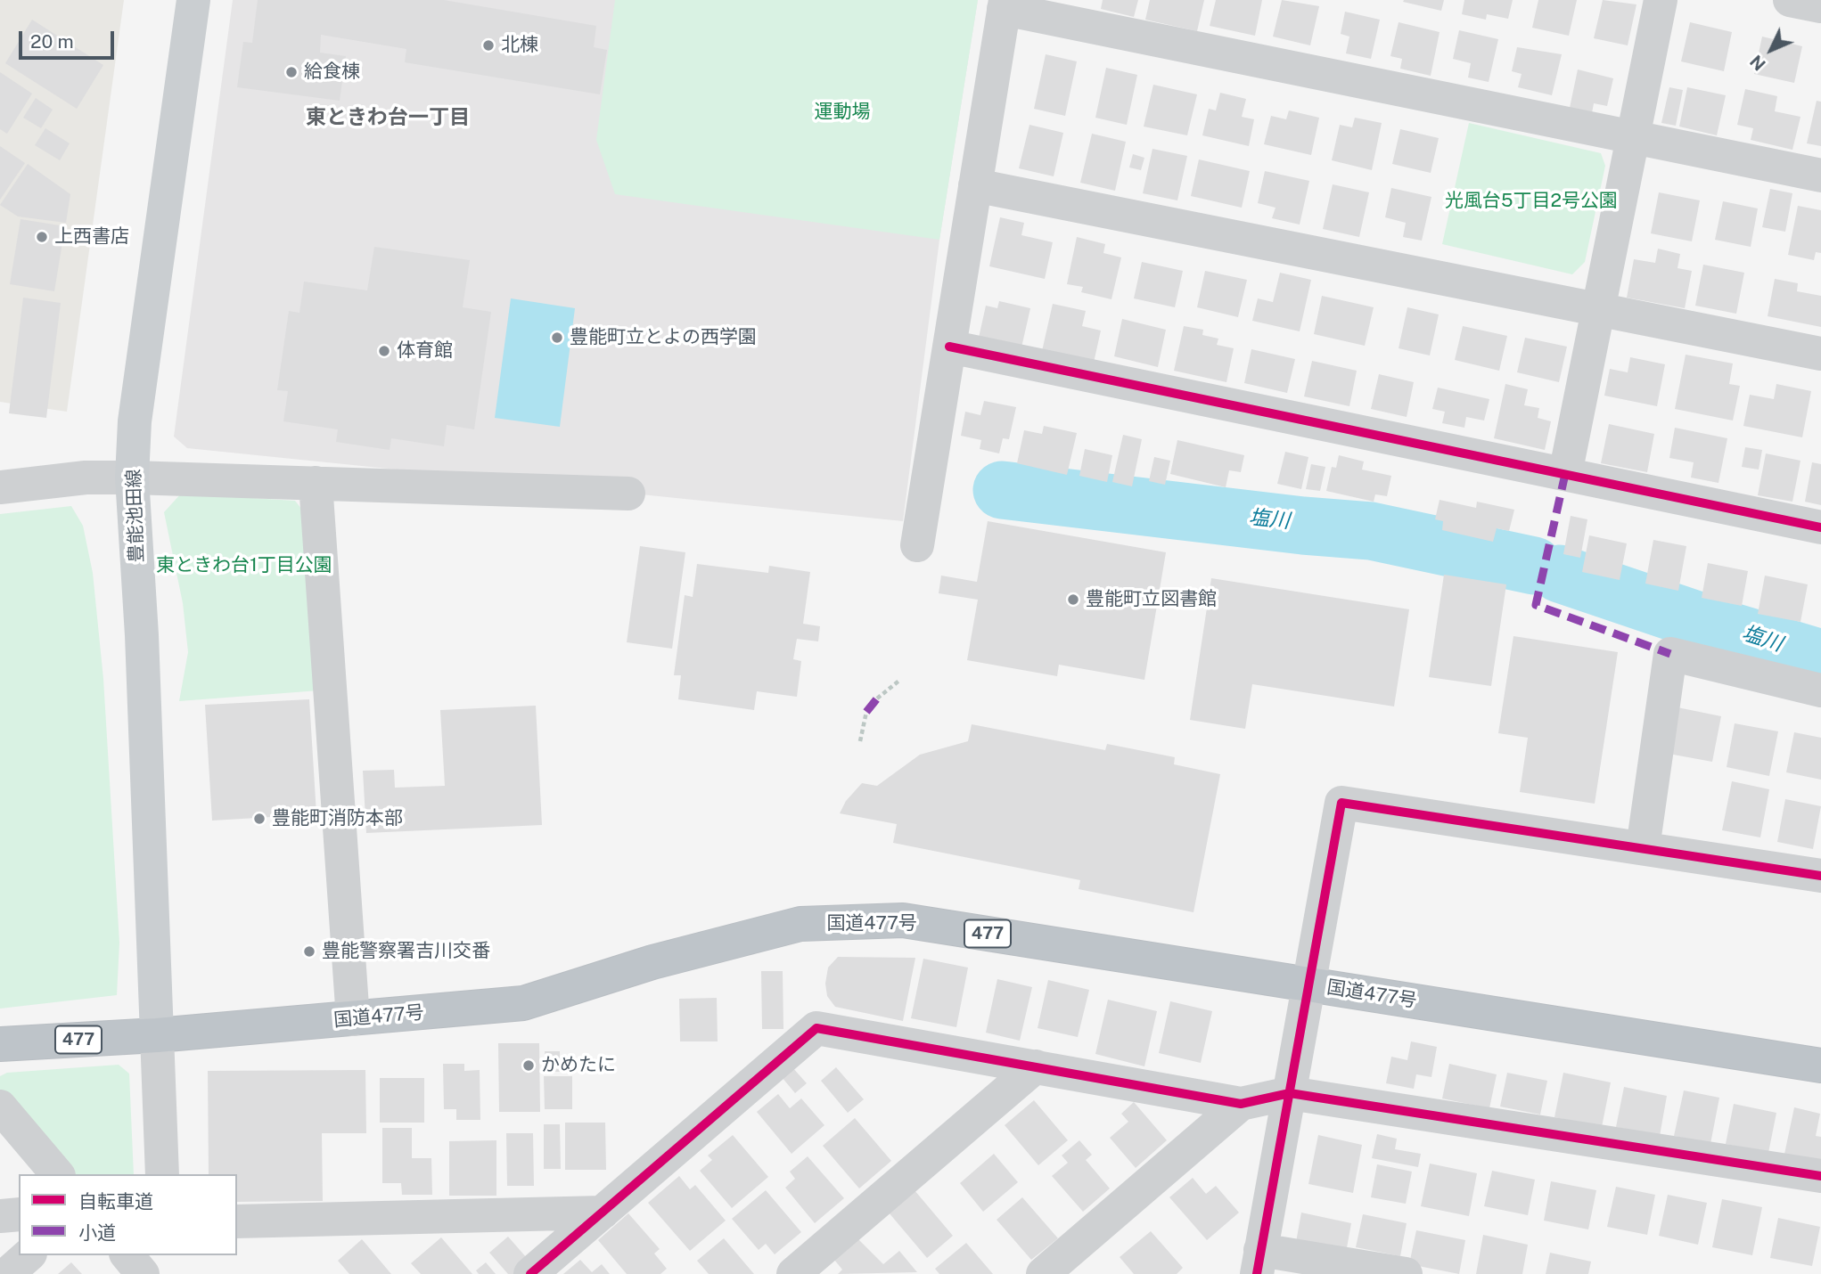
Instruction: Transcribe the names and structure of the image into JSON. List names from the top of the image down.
{
  "streets": {
    "highway": ["国道477号", "477"],
    "main road": ["豊能池田線"]
  },
  "crossings": [
    ["豊能池田線", "国道477号"]
  ],
  "districts": ["東ときわ台一丁目"],
  "water": ["塩川"],
  "parks": ["運動場", "光風台5丁目2号公園", "東ときわ台1丁目公園"],
  "places": [
    "北棟",
    "給食棟",
    "上西書店",
    "豊能町立とよの西学園",
    "体育館",
    "豊能町立図書館",
    "豊能町消防本部",
    "豊能警察署吉川交番",
    "かめたに"
  ],
  "legend": ["自転車道", "小道"],
  "scale_bar": "20 m",
  "north": "bottom left"
}
